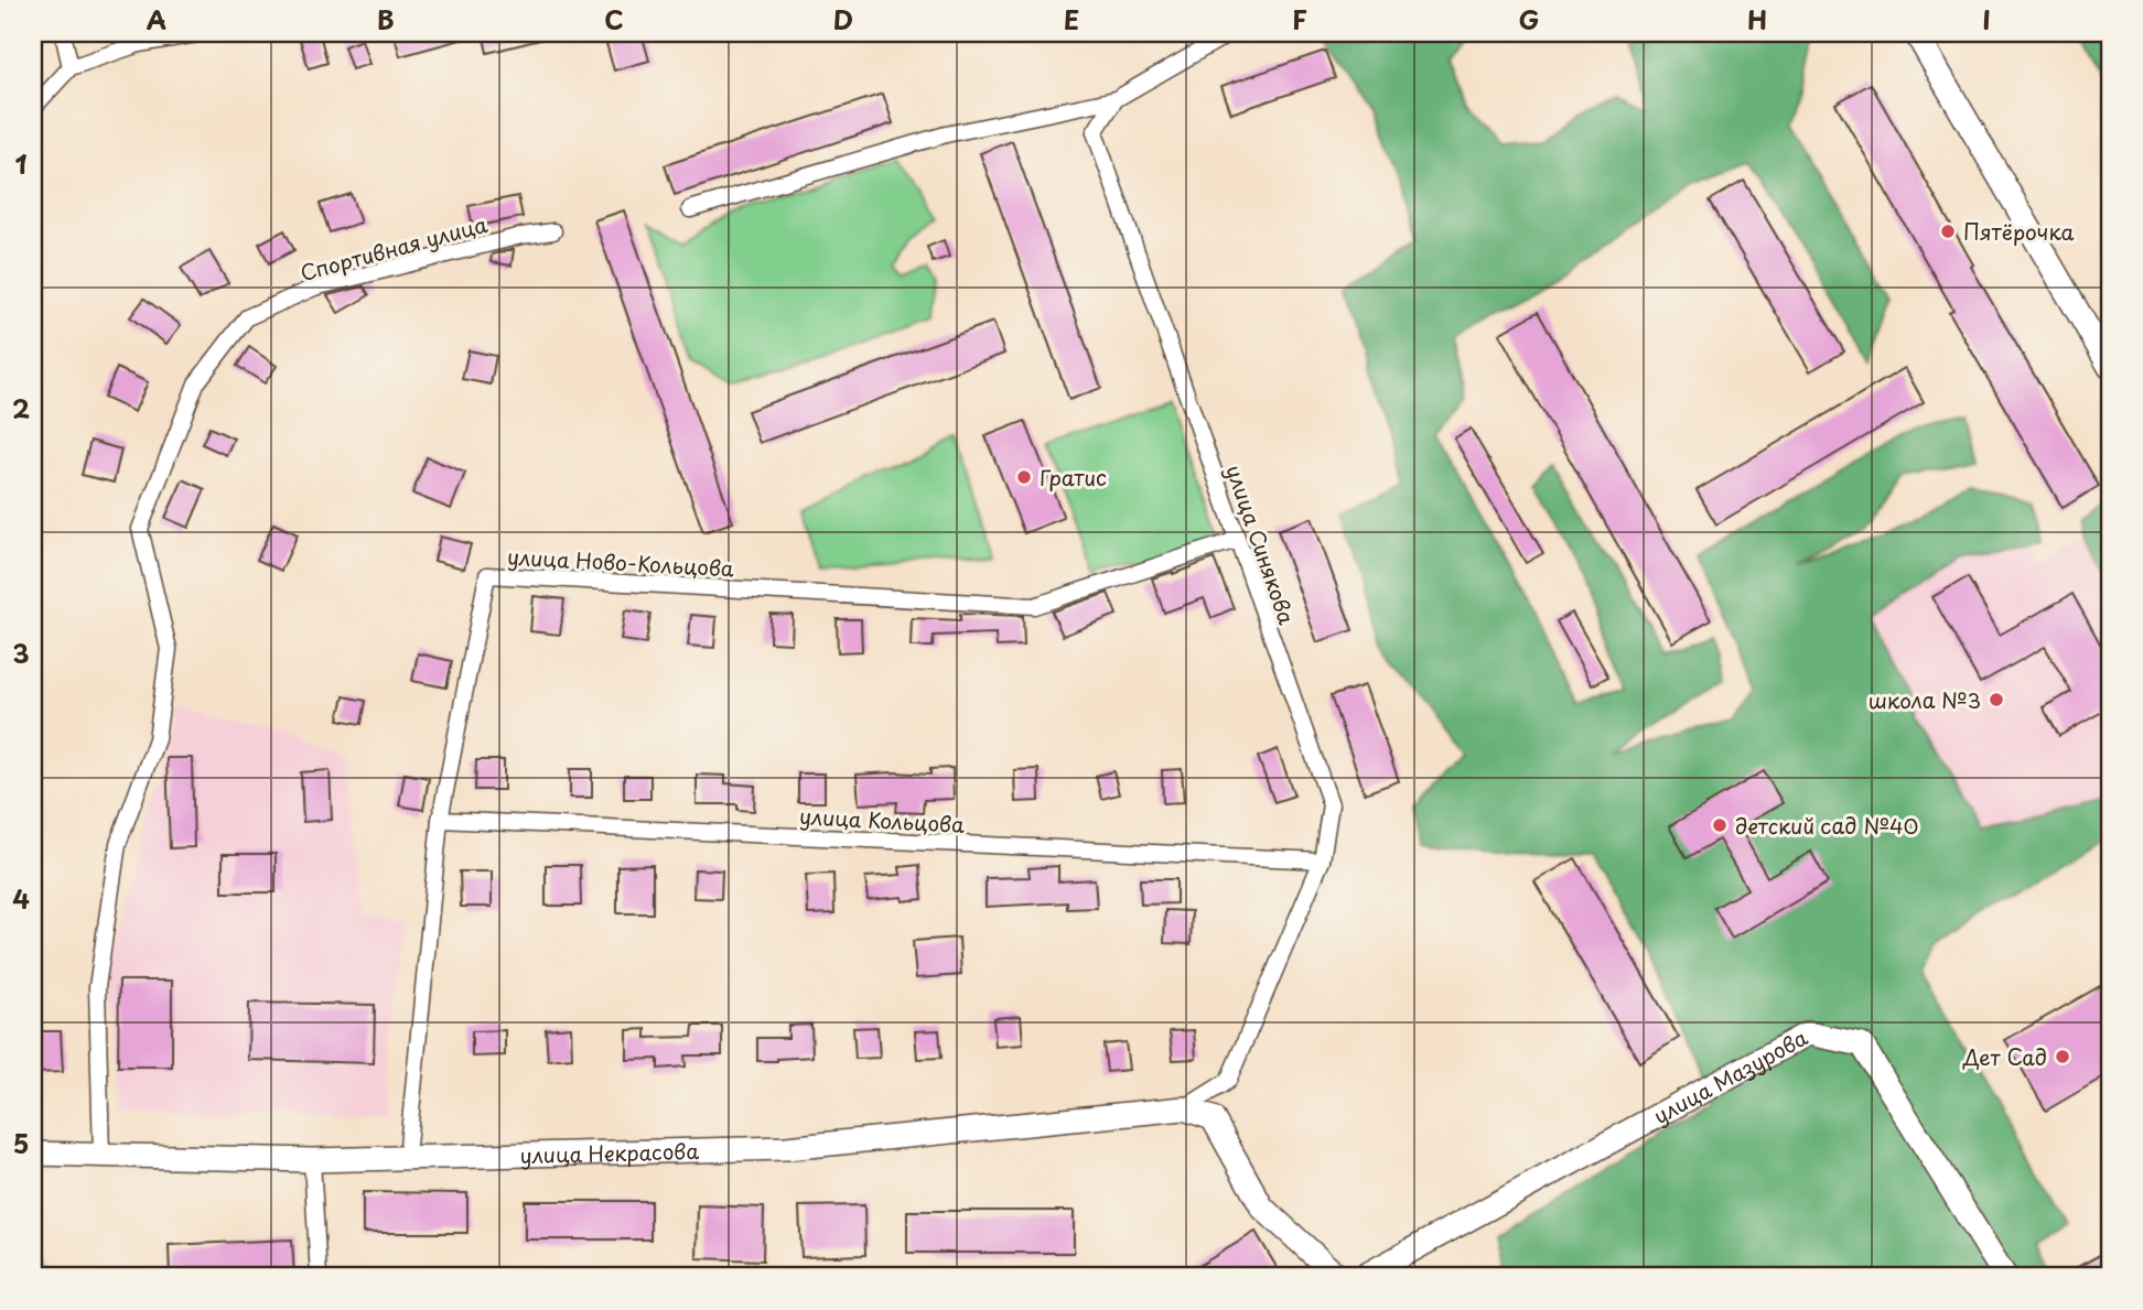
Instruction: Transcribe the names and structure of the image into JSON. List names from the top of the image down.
{
  "streets": {
    "street": [
      "Спортивная улица",
      "улица Синякова",
      "улица Ново-Кольцова",
      "улица Кольцова",
      "улица Мазурова",
      "улица Некрасова"
    ]
  },
  "crossings": [
    ["Спортивная улица", "улица Некрасова"],
    ["улица Синякова", "улица Ново-Кольцова"],
    ["улица Синякова", "улица Кольцова"],
    ["улица Синякова", "улица Некрасова"],
    ["улица Ново-Кольцова", "улица Кольцова"],
    ["улица Ново-Кольцова", "улица Некрасова"]
  ],
  "places": [
    "Пятёрочка",
    "Гратис",
    "школа №3",
    "детский сад №40",
    "Дет Сад"
  ],
  "grid": {
    "columns": [
      "A",
      "B",
      "C",
      "D",
      "E",
      "F",
      "G",
      "H",
      "I"
    ],
    "rows": [
      "1",
      "2",
      "3",
      "4",
      "5"
    ]
  }
}
